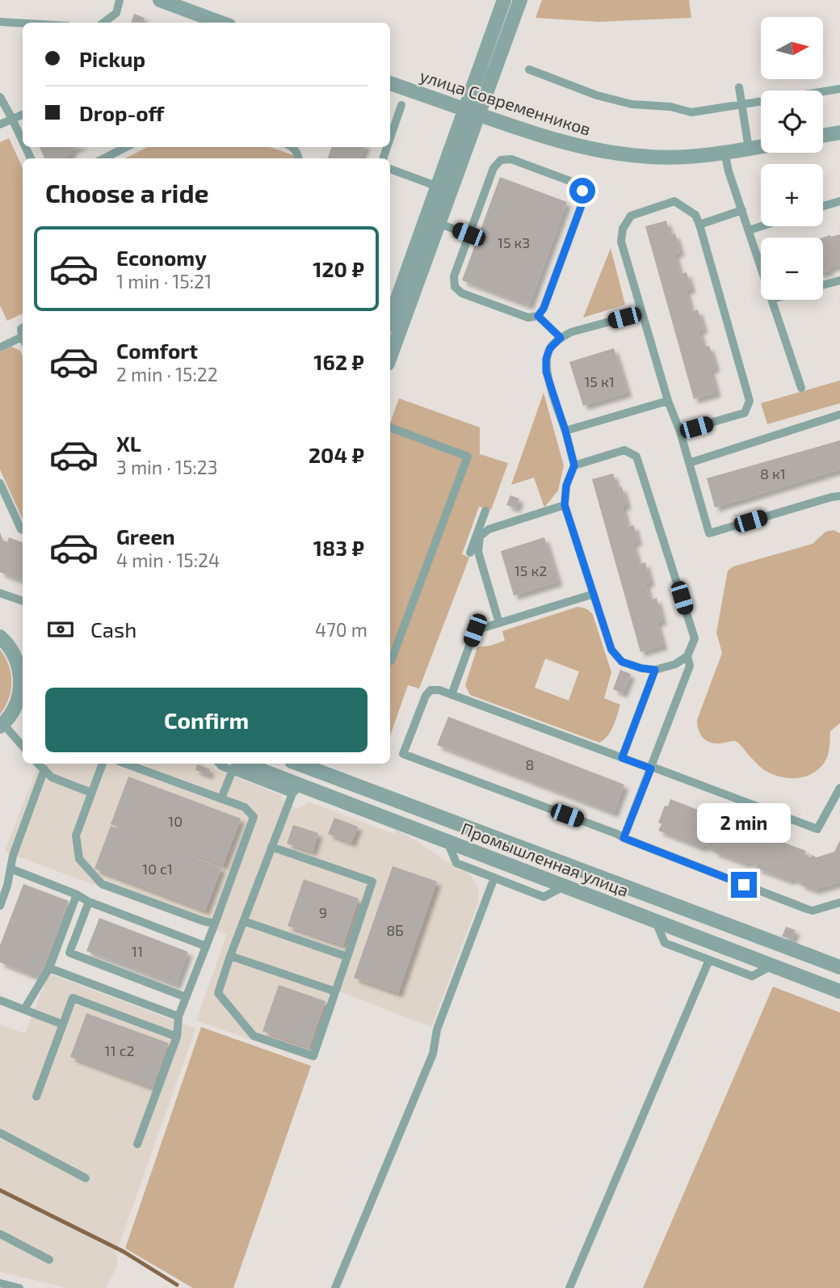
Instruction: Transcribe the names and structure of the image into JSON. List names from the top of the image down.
{
  "streets": {
    "street": ["улица Современников", "Промышленная улица"]
  },
  "house_numbers": [
    "15 к3",
    "15 к1",
    "8 к1",
    "15 к2",
    "8",
    "10",
    "10 с1",
    "9",
    "8Б",
    "11",
    "11 с2"
  ],
  "north": "right",
  "page": {
    "map_buttons": ["+", "−"],
    "banner": ["Pickup", "Drop-off"],
    "heading": "Choose a ride",
    "list": [
      {
        "name": "Economy",
        "note": "1 min · 15:21",
        "value": "120 ₽"
      },
      {
        "name": "Comfort",
        "note": "2 min · 15:22",
        "value": "162 ₽"
      },
      {
        "name": "XL",
        "note": "3 min · 15:23",
        "value": "204 ₽"
      },
      {
        "name": "Green",
        "note": "4 min · 15:24",
        "value": "183 ₽"
      }
    ],
    "pay": ["Cash", "470 m"],
    "buttons": "Confirm",
    "bubble": "2 min"
  }
}
